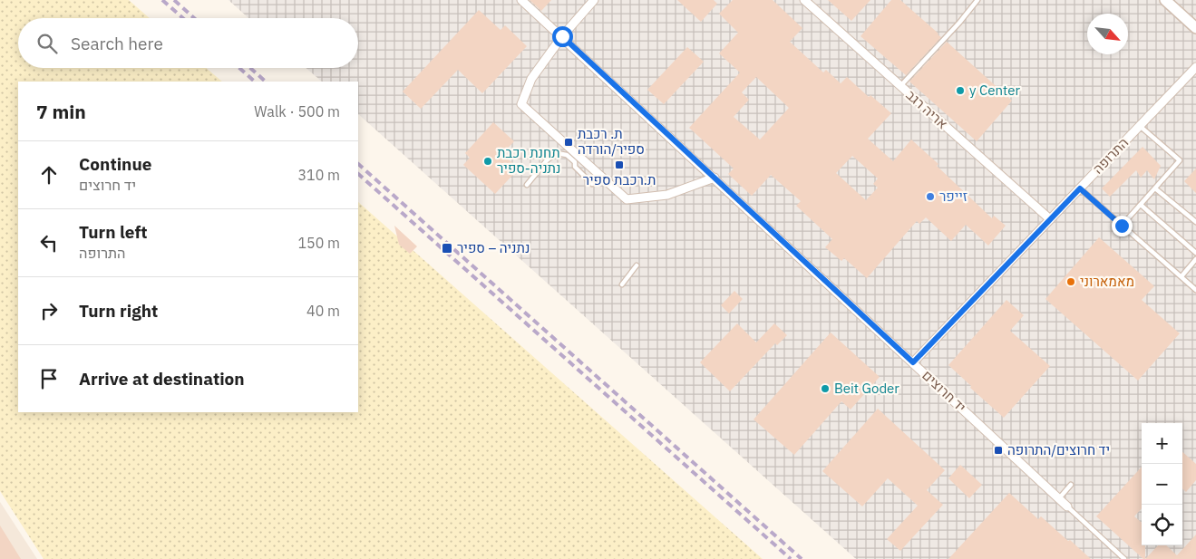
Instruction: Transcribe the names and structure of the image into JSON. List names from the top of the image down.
{
  "streets": {
    "street": ["אריה רגב", "התרופה", "יד חרוצים"]
  },
  "crossings": [
    ["אריה רגב", "התרופה"],
    ["התרופה", "יד חרוצים"]
  ],
  "places": {
    "other": [
      "y Center",
      "תחנת רכבת נתניה-ספיר",
      "זייפר",
      "מאמארוני",
      "Beit Goder"
    ],
    "transit": [
      "ת. רכבת ספיר/הורדה",
      "ת.רכבת ספיר",
      "נתניה – ספיר",
      "יד חרוצים/התרופה"
    ]
  },
  "north": "bottom right",
  "page": {
    "search": "Search here",
    "heading": ["7 min", "Walk · 500 m"],
    "list": [
      ["Continue", "יד חרוצים", "310 m"],
      ["Turn left", "התרופה", "150 m"],
      ["Turn right", "40 m"],
      "Arrive at destination"
    ],
    "map_buttons": ["+", "−"]
  }
}
